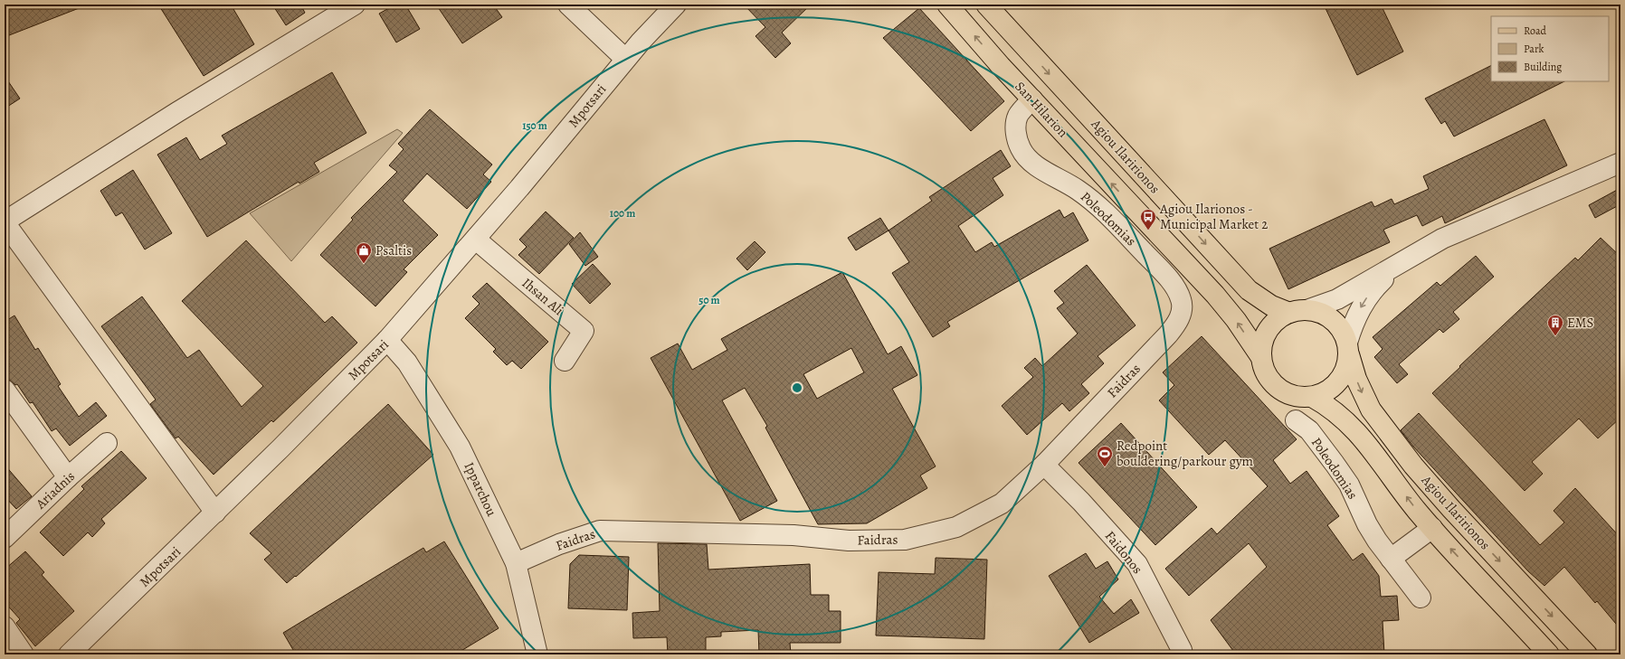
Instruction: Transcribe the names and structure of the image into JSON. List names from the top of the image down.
{
  "streets": {
    "main road": ["San Hilarion", "Agiou Ilaririonos"],
    "street": [
      "Mpotsari",
      "Poleodomias",
      "Ihsan Ali",
      "Faidras",
      "Ipparchou",
      "Ariadnis",
      "Faidonos"
    ]
  },
  "crossings": [
    ["Mpotsari", "Ihsan Ali"],
    ["Mpotsari", "Ipparchou"],
    ["San Hilarion", "Agiou Ilaririonos"],
    ["San Hilarion", "Poleodomias"],
    ["Poleodomias", "Faidras"],
    ["Faidras", "Ipparchou"],
    ["Faidras", "Faidonos"]
  ],
  "one_way": ["San Hilarion"],
  "places": {
    "bus stop": ["Agiou Ilarionos - Municipal Market 2"],
    "shop": ["Psaltis"],
    "building": ["EMS"],
    "sports": ["Redpoint bouldering/parkour gym"]
  },
  "legend": ["Road", "Park", "Building"],
  "rings": ["150 m", "100 m", "50 m"]
}
